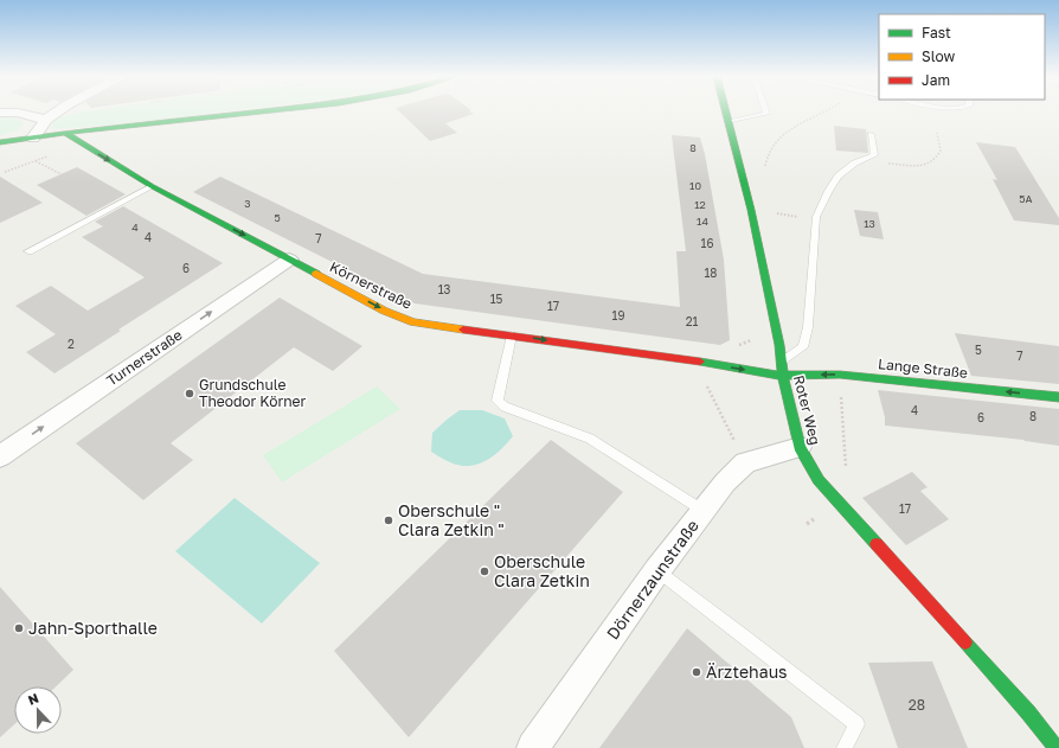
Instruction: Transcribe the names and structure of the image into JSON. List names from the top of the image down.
{
  "streets": {
    "street": [
      "Körnerstraße",
      "Turnerstraße",
      "Lange Straße",
      "Roter Weg",
      "Dörnerzaunstraße"
    ]
  },
  "crossings": [
    ["Körnerstraße", "Turnerstraße"],
    ["Körnerstraße", "Lange Straße"],
    ["Körnerstraße", "Roter Weg"],
    ["Lange Straße", "Roter Weg"],
    ["Roter Weg", "Dörnerzaunstraße"]
  ],
  "one_way": ["Körnerstraße", "Turnerstraße", "Lange Straße"],
  "places": [
    "Grundschule Theodor Körner",
    "Oberschule \" Clara Zetkin \"",
    "Oberschule Clara Zetkin",
    "Jahn-Sporthalle",
    "Ärztehaus"
  ],
  "house_numbers": [
    "8",
    "10",
    "5A",
    "3",
    "12",
    "5",
    "14",
    "13",
    "4",
    "4",
    "7",
    "16",
    "6",
    "18",
    "13",
    "15",
    "17",
    "19",
    "21",
    "2",
    "5",
    "7",
    "4",
    "8",
    "6",
    "17",
    "28"
  ],
  "legend": ["Fast", "Slow", "Jam"],
  "north": "top"
}
